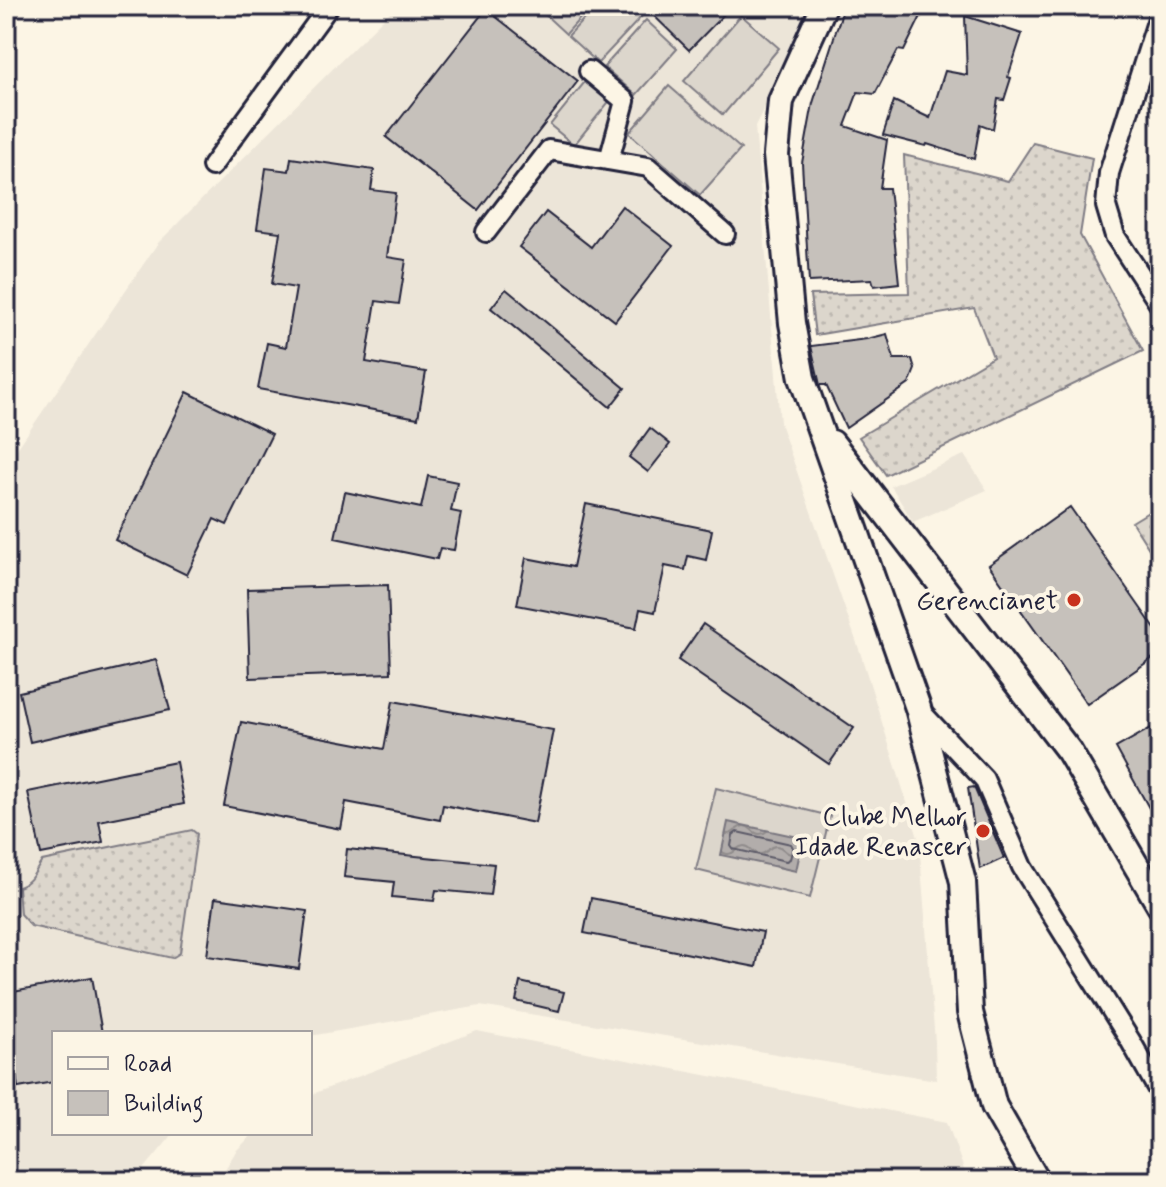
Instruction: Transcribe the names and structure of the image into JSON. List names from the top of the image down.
{
  "places": ["Gerencianet", "Clube Melhor Idade Renascer"],
  "legend": ["Road", "Building"]
}
